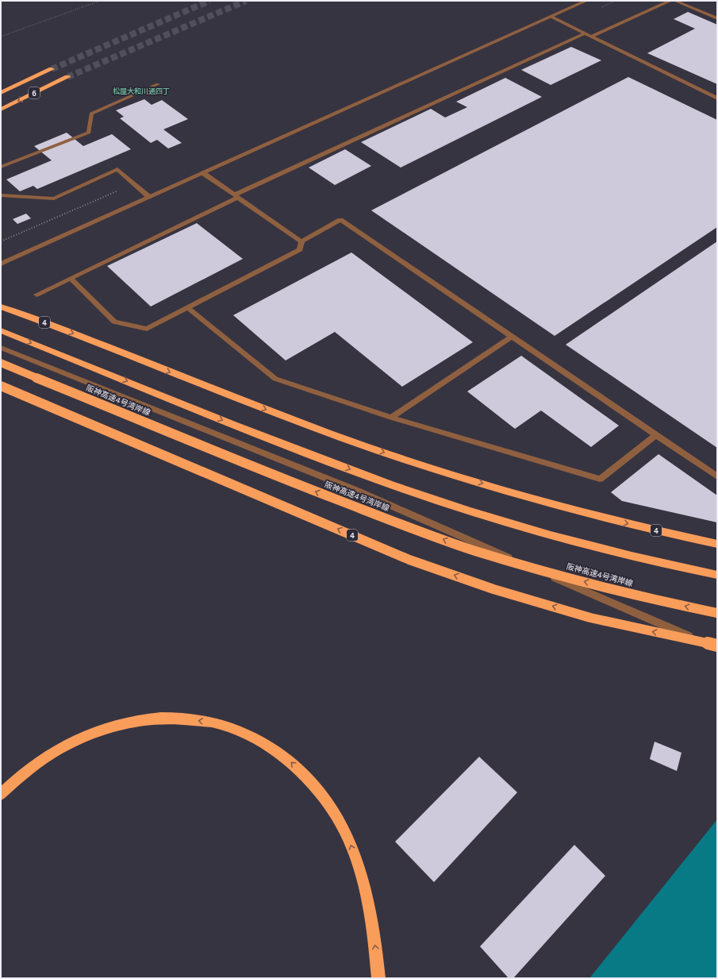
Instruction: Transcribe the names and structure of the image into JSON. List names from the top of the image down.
{
  "streets": {
    "highway": ["6", "4", "阪神高速4号湾岸線"]
  },
  "districts": ["松屋大和川通四丁"]
}
